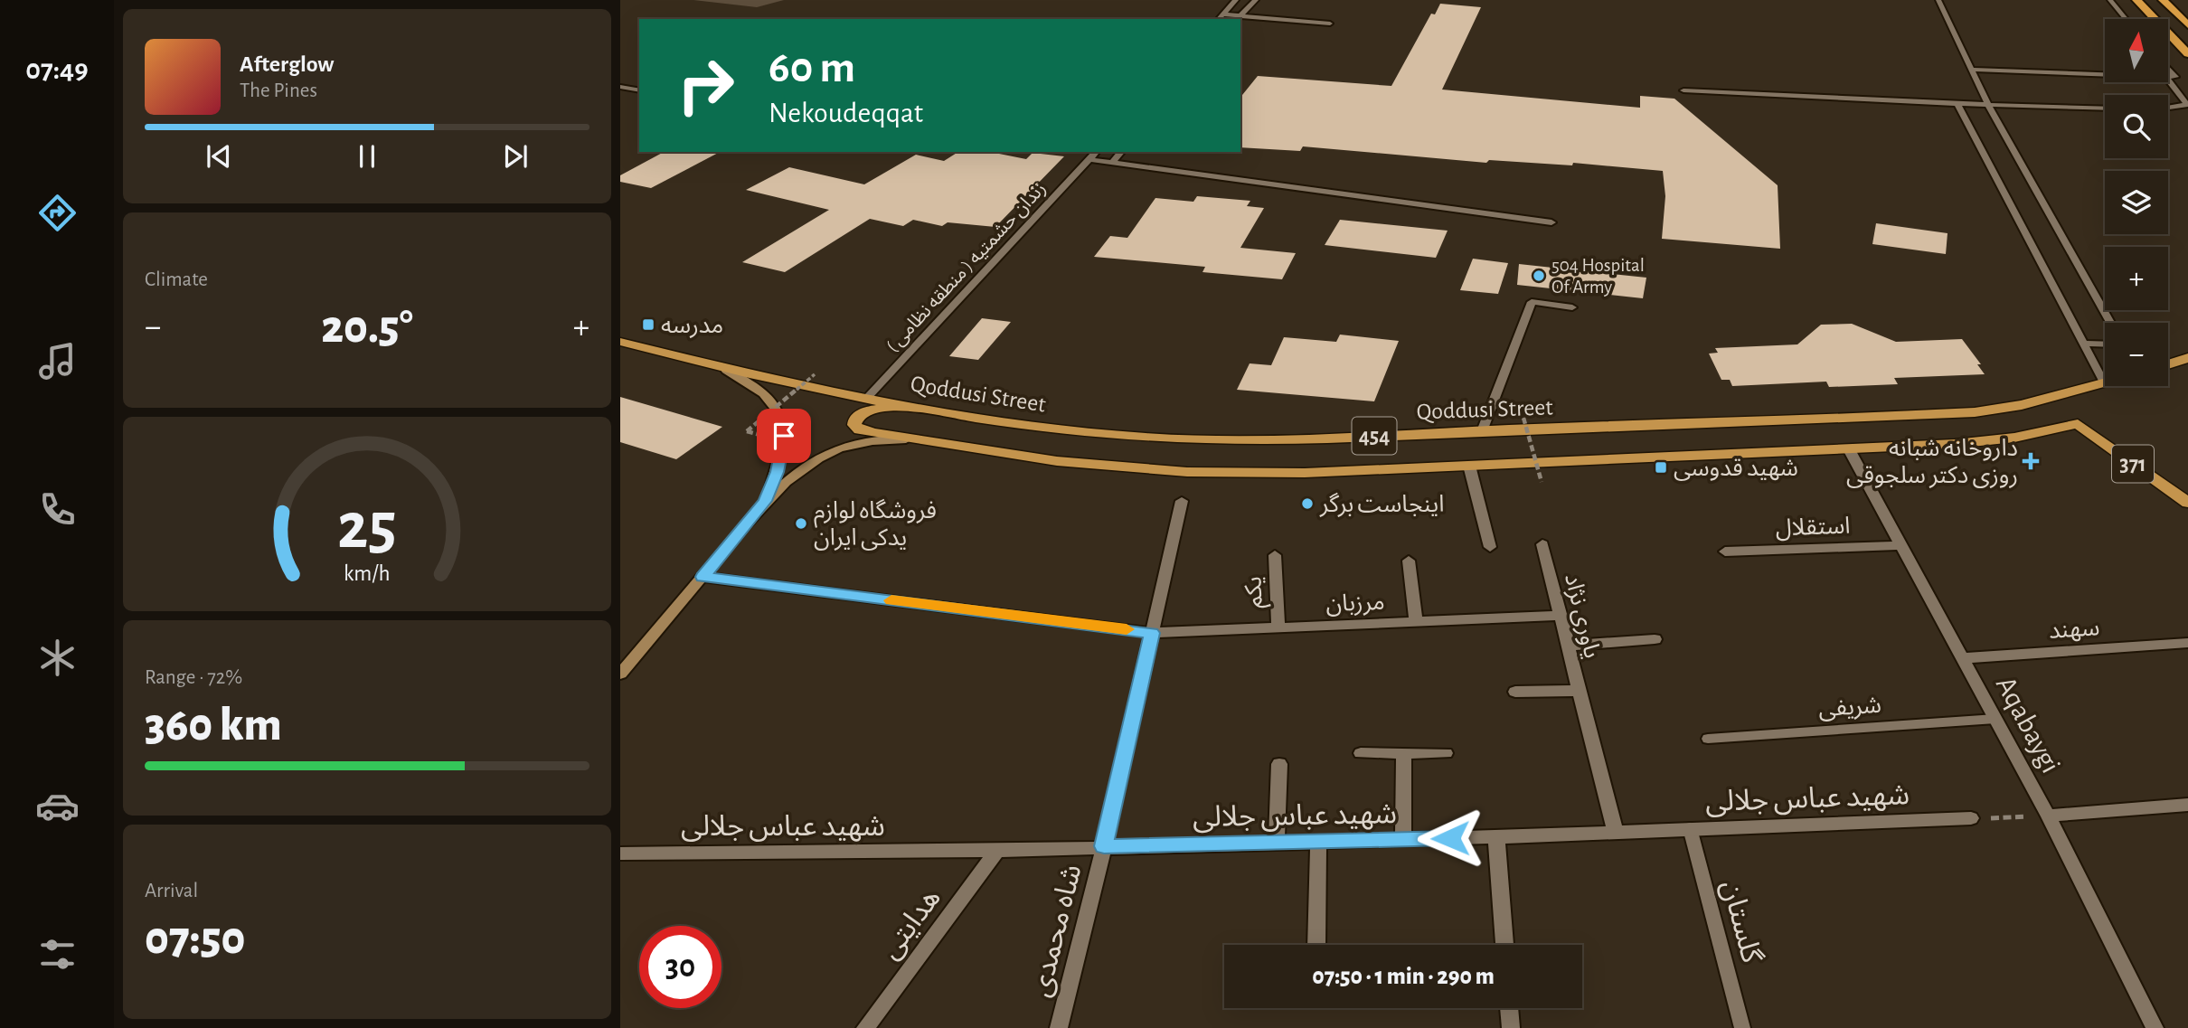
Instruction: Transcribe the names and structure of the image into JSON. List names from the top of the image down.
{
  "streets": {
    "main road": ["Qoddusi Street", "454", "371"],
    "street": [
      "استقلال",
      "یکم",
      "مرزبان",
      "یاوری نژاد",
      "سهند",
      "Aqabaygi",
      "شهید عباس جلالی",
      "هدایتی",
      "شاه محمدی"
    ],
    "lane": ["زندان حشمتیه ( منطقه نظامی )", "شریفی", "گلستان"]
  },
  "crossings": [
    ["زندان حشمتیه ( منطقه نظامی )", "Qoddusi Street"],
    ["Qoddusi Street", "454"],
    ["454", "371"],
    ["454", "Aqabaygi"],
    ["استقلال", "Aqabaygi"],
    ["یکم", "مرزبان"],
    ["مرزبان", "یاوری نژاد"],
    ["مرزبان", "شاه محمدی"],
    ["یاوری نژاد", "شهید عباس جلالی"],
    ["سهند", "Aqabaygi"],
    ["شریفی", "Aqabaygi"],
    ["شهید عباس جلالی", "گلستان"],
    ["شهید عباس جلالی", "هدایتی"],
    ["شهید عباس جلالی", "شاه محمدی"]
  ],
  "places": {
    "other": ["504 Hospital Of Army", "اینجاست برگر", "فروشگاه لوازم یدکی ایران"],
    "transit": ["مدرسه", "شهید قدوسی"],
    "health": ["داروخانه شبانه روزی دکتر سلجوقی"]
  },
  "north": "top",
  "page": {
    "tabs": "07:49",
    "map_buttons": ["+", "−"],
    "turn": ["60 m", "Nekoudeqqat"],
    "song": ["Afterglow", "The Pines"],
    "tile": [
      "Climate",
      ["Range · 72%", "360 km"],
      ["Arrival", "07:50"]
    ],
    "heat": ["−", "20.5°", "+"],
    "limit": "30",
    "trip": "07:50 · 1 min · 290 m",
    "gauge": ["25", "km/h"]
  }
}
